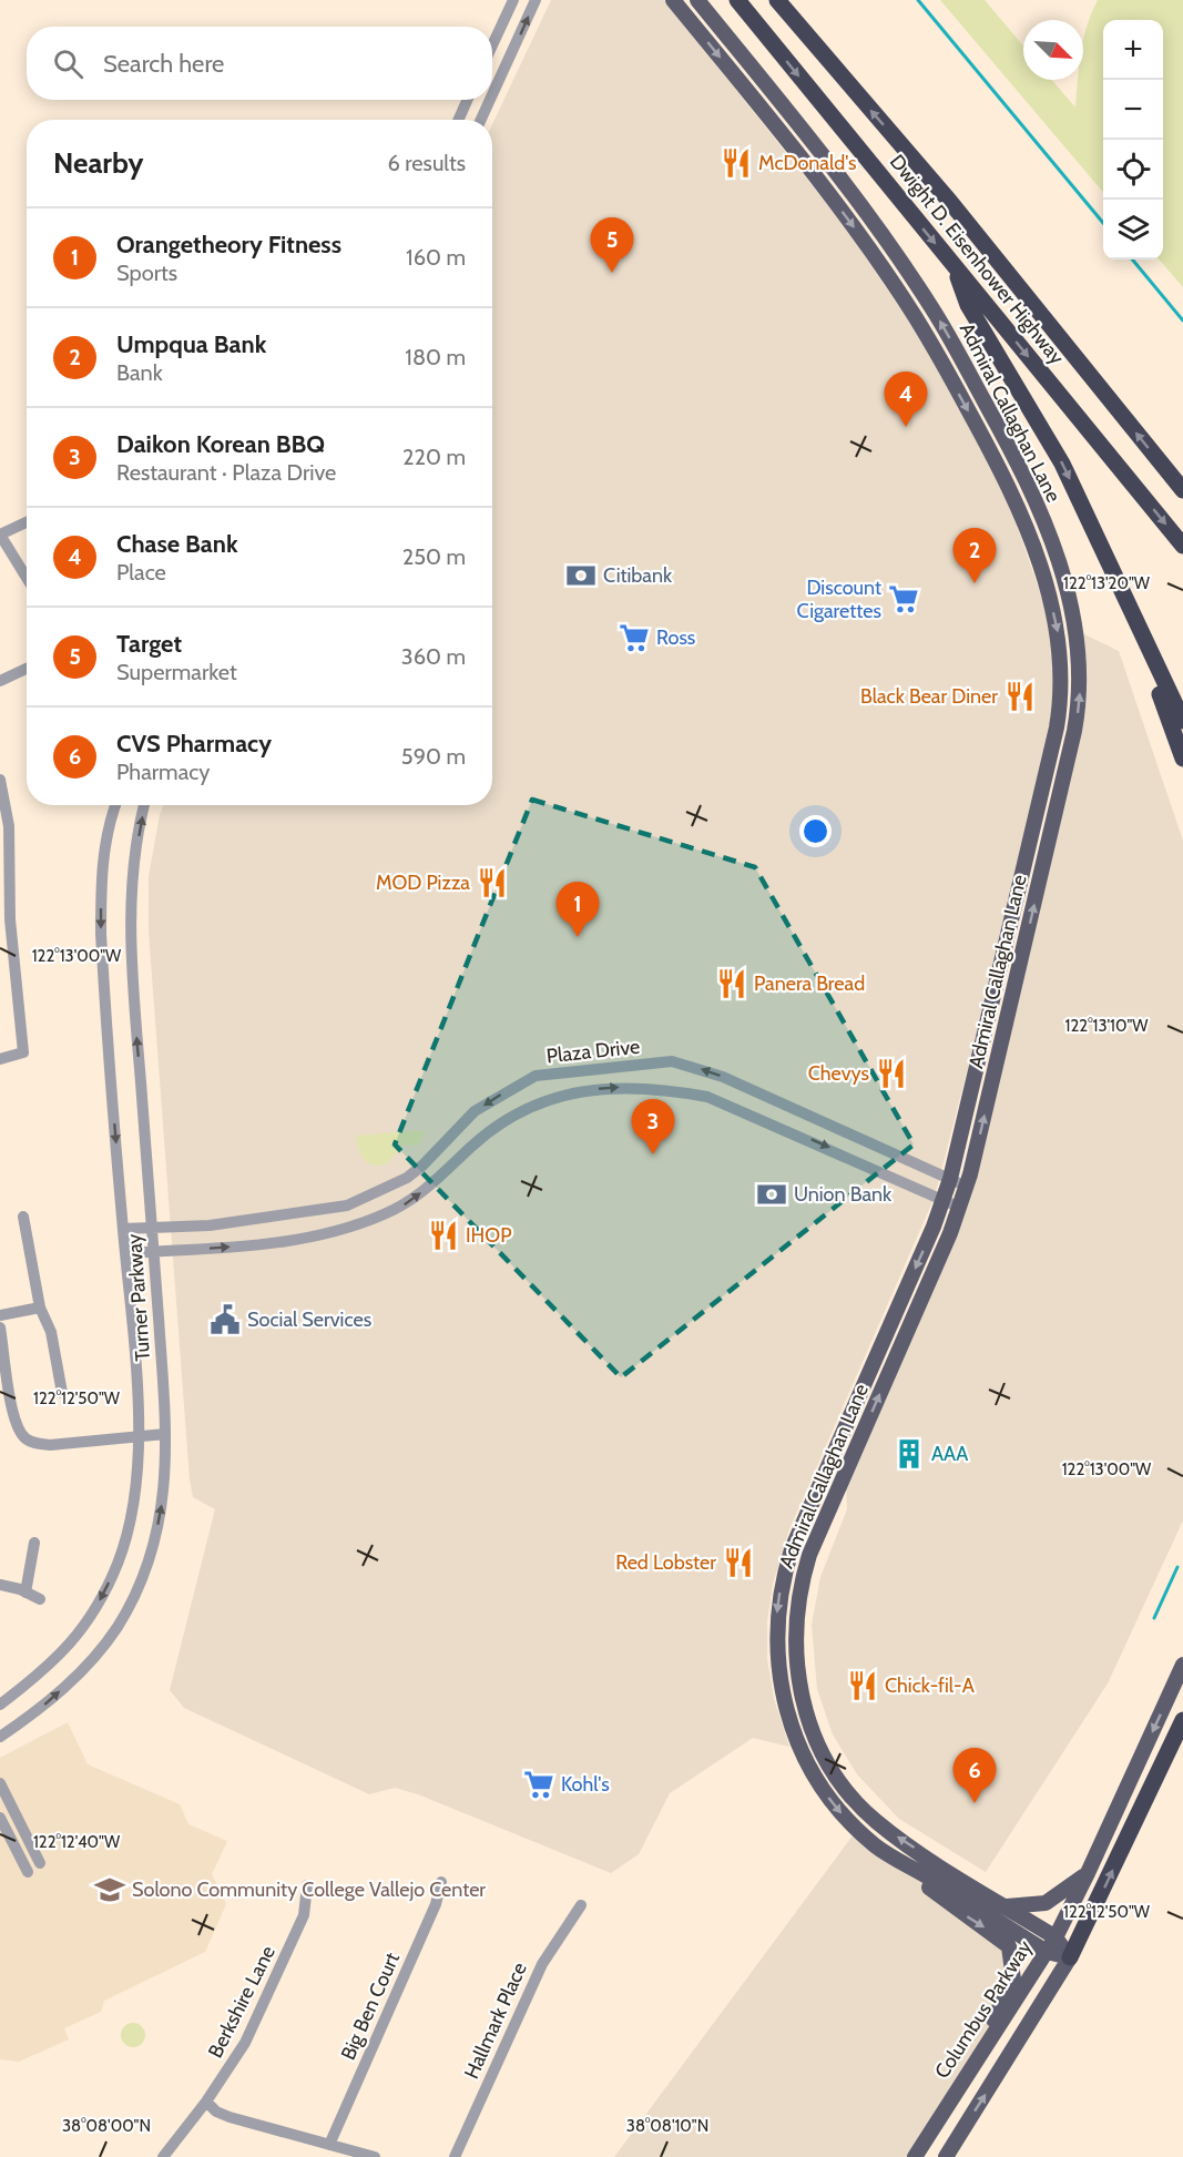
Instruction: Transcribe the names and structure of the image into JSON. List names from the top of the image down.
{
  "streets": {
    "highway": ["Dwight D. Eisenhower Highway"],
    "main road": ["Admiral Callaghan Lane", "Columbus Parkway"],
    "street": [
      "Plaza Drive",
      "Turner Parkway",
      "Berkshire Lane",
      "Big Ben Court",
      "Hallmark Place"
    ]
  },
  "crossings": [
    ["Admiral Callaghan Lane", "Plaza Drive"],
    ["Admiral Callaghan Lane", "Columbus Parkway"],
    ["Plaza Drive", "Turner Parkway"]
  ],
  "one_way": ["Columbus Parkway"],
  "places": {
    "restaurant": [
      "McDonald's",
      "Black Bear Diner",
      "MOD Pizza",
      "Panera Bread",
      "Chevys",
      "IHOP",
      "Red Lobster",
      "Chick-fil-A"
    ],
    "bank": ["Citibank", "Union Bank"],
    "supermarket": ["Discount Cigarettes", "Ross", "Kohl's"],
    "public building": ["Social Services"],
    "building": ["AAA"],
    "school or university": ["Solono Community College Vallejo Center"]
  },
  "north": "bottom right",
  "page": {
    "map_buttons": ["+", "−"],
    "search": "Search here",
    "heading": ["Nearby", "6 results"],
    "list": [
      {
        "mark": "1",
        "name": "Orangetheory Fitness",
        "note": "Sports",
        "value": "160 m"
      },
      {
        "mark": "2",
        "name": "Umpqua Bank",
        "note": "Bank",
        "value": "180 m"
      },
      {
        "mark": "3",
        "name": "Daikon Korean BBQ",
        "note": "Restaurant · Plaza Drive",
        "value": "220 m"
      },
      {
        "mark": "4",
        "name": "Chase Bank",
        "note": "Place",
        "value": "250 m"
      },
      {
        "mark": "5",
        "name": "Target",
        "note": "Supermarket",
        "value": "360 m"
      },
      {
        "mark": "6",
        "name": "CVS Pharmacy",
        "note": "Pharmacy",
        "value": "590 m"
      }
    ],
    "pins": [
      "5",
      "4",
      "2",
      "1",
      "3",
      "6"
    ]
  },
  "coordinates": [
    "122°13'20\"W",
    "122°13'00\"W",
    "122°13'10\"W",
    "122°12'50\"W",
    "122°12'40\"W",
    "38°08'00\"N",
    "38°08'10\"N"
  ]
}
